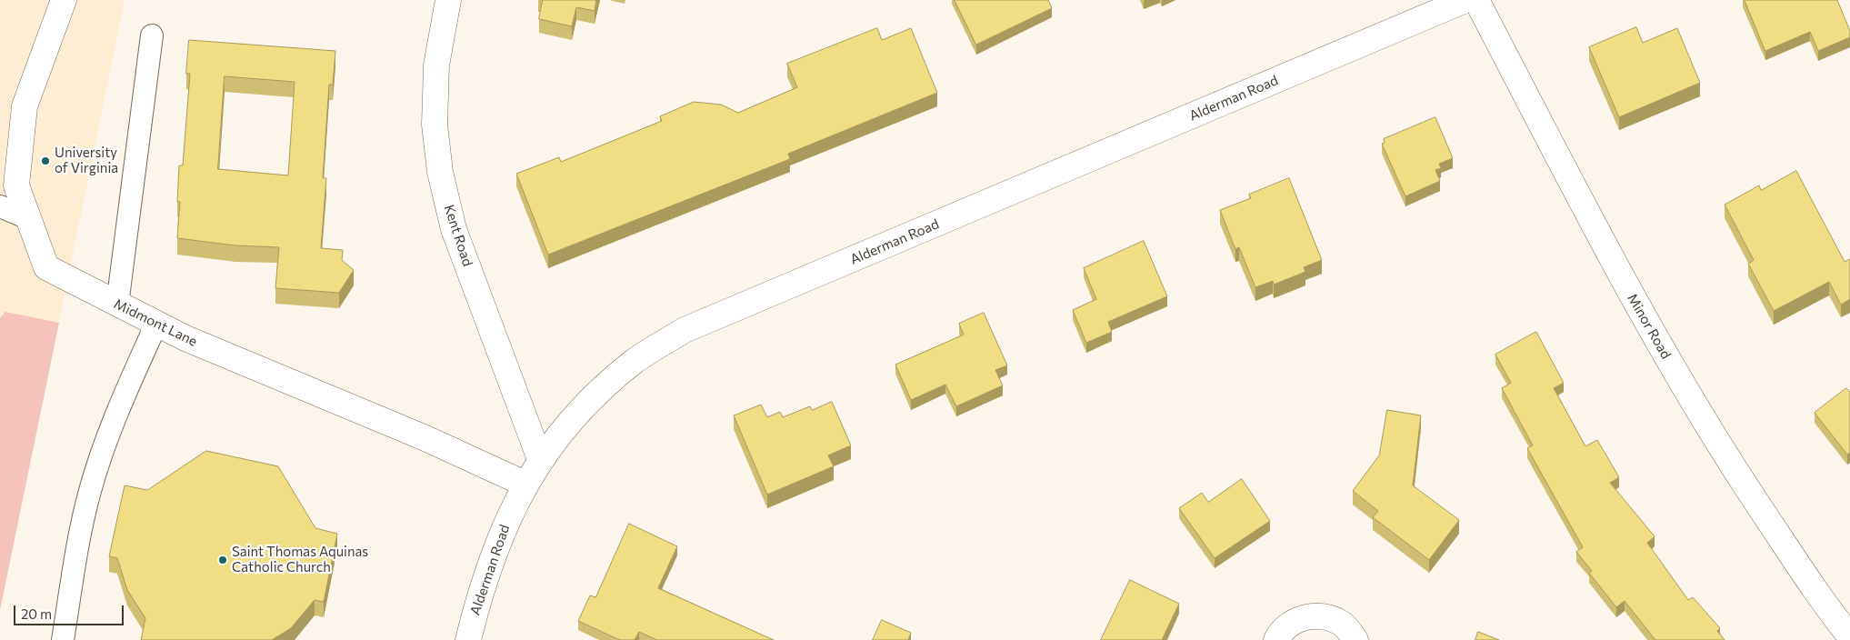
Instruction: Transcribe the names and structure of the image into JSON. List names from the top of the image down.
{
  "streets": {
    "street": [
      "Alderman Road",
      "Kent Road",
      "Midmont Lane",
      "Minor Road"
    ]
  },
  "crossings": [
    ["Alderman Road", "Kent Road"],
    ["Alderman Road", "Midmont Lane"]
  ],
  "places": ["University of Virginia", "Saint Thomas Aquinas Catholic Church"],
  "scale_bar": "20 m"
}
